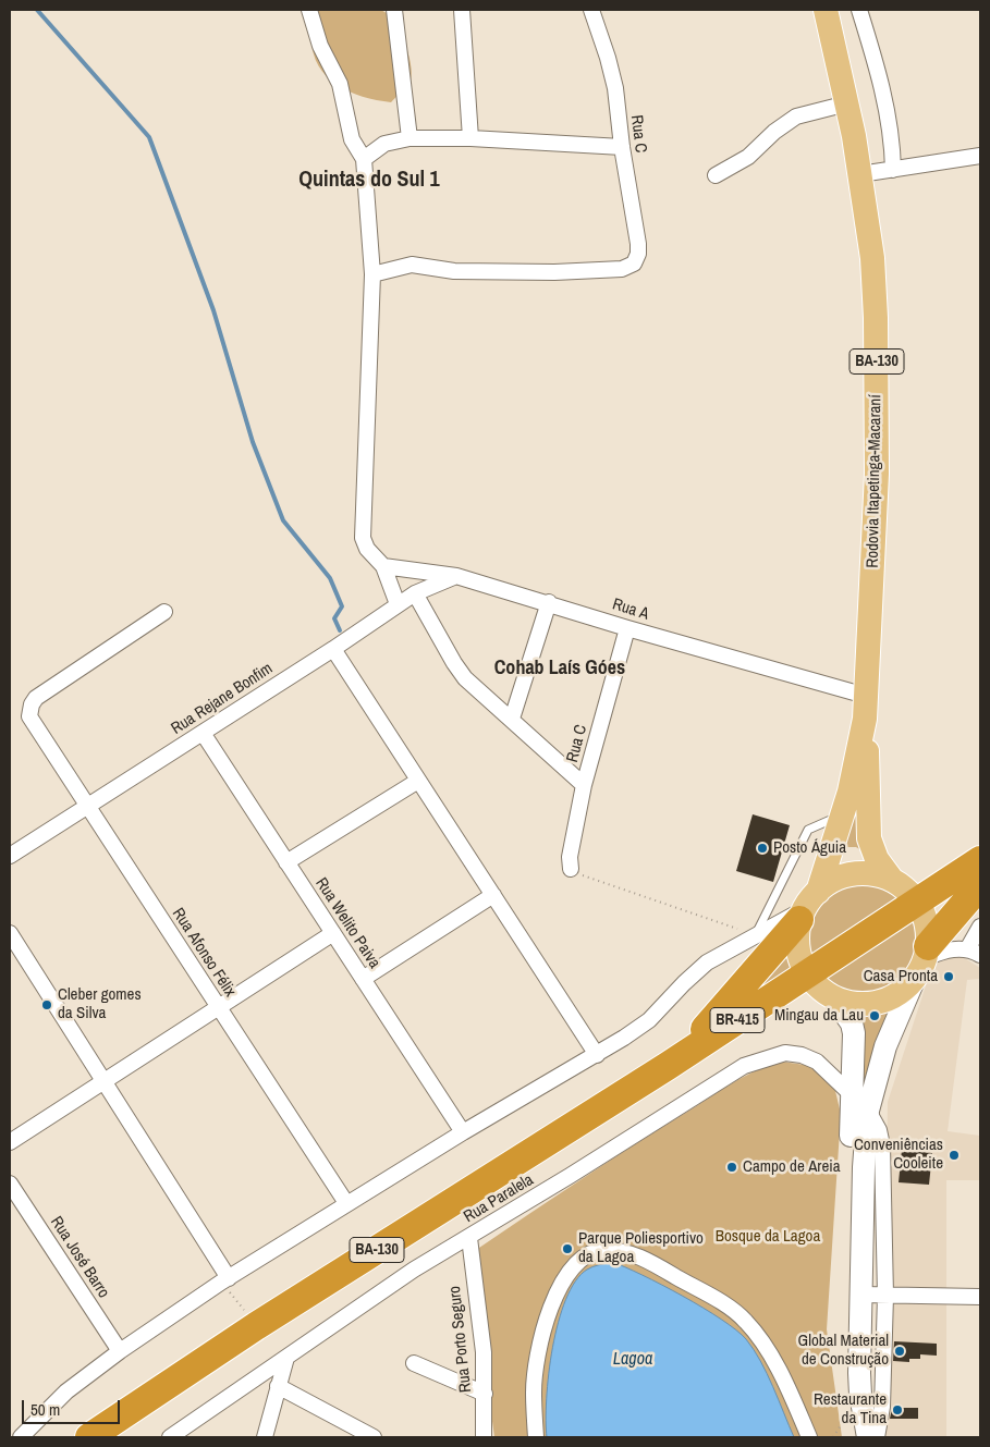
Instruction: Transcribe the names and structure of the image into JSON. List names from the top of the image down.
{
  "streets": {
    "highway": ["BA-130"],
    "main road": ["Rodovia Itapetinga-Macaraní"],
    "street": [
      "Rua C",
      "Rua A",
      "Rua Rejane Bonfim",
      "Rua Welito Paiva",
      "Rua Afonso Félix",
      "Rua Paralela",
      "Rua José Barro",
      "Rua Porto Seguro"
    ]
  },
  "crossings": [
    ["Rua C", "Rua A"],
    ["BA-130", "Rodovia Itapetinga-Macaraní"],
    ["Rodovia Itapetinga-Macaraní", "Rua A"],
    ["Rua A", "Rua Rejane Bonfim"],
    ["Rua Rejane Bonfim", "Rua Welito Paiva"],
    ["Rua Rejane Bonfim", "Rua Afonso Félix"],
    ["Rua Paralela", "Rua Porto Seguro"]
  ],
  "districts": ["Quintas do Sul 1", "Cohab Laís Góes"],
  "water": ["Lagoa"],
  "parks": ["Bosque da Lagoa"],
  "places": [
    "Posto Águia",
    "Casa Pronta",
    "Cleber gomes da Silva",
    "Mingau da Lau",
    "Conveniências Cooleite",
    "Campo de Areia",
    "Parque Poliesportivo da Lagoa",
    "Global Material de Construção",
    "Restaurante da Tina"
  ],
  "scale_bar": "50 m"
}
